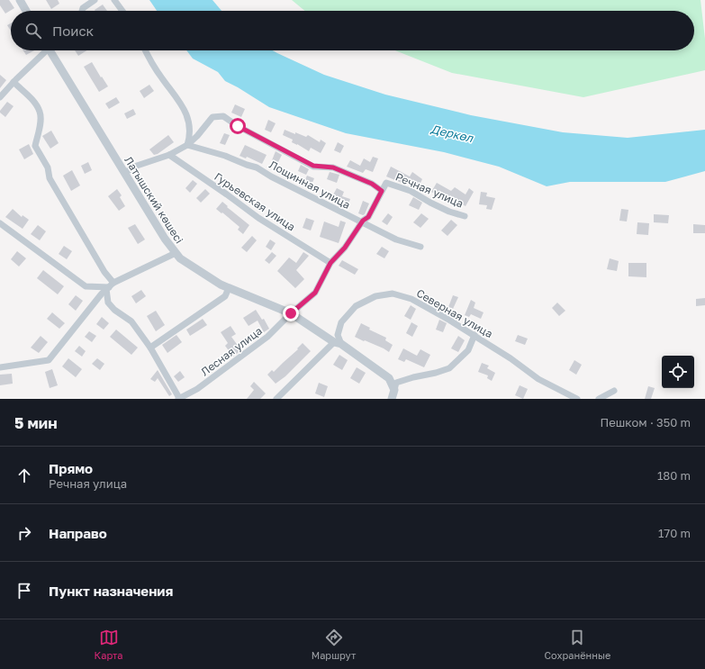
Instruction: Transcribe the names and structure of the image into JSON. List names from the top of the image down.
{
  "streets": {
    "street": [
      "Лощинная улица",
      "Речная улица",
      "Латышский көшесі",
      "Гурьевская улица",
      "Северная улица",
      "Лесная улица"
    ]
  },
  "crossings": [
    ["Лощинная улица", "Речная улица"],
    ["Лощинная улица", "Лесная улица"],
    ["Речная улица", "Лесная улица"],
    ["Латышский көшесі", "Северная улица"],
    ["Латышский көшесі", "Лесная улица"],
    ["Гурьевская улица", "Лесная улица"]
  ],
  "water": ["Деркөл"],
  "page": {
    "search": "Поиск",
    "heading": ["5 мин", "Пешком · 350 m"],
    "list": [
      ["Прямо", "Речная улица", "180 m"],
      ["Направо", "170 m"],
      "Пункт назначения"
    ],
    "nav": ["Карта", "Маршрут", "Сохранённые"]
  }
}
